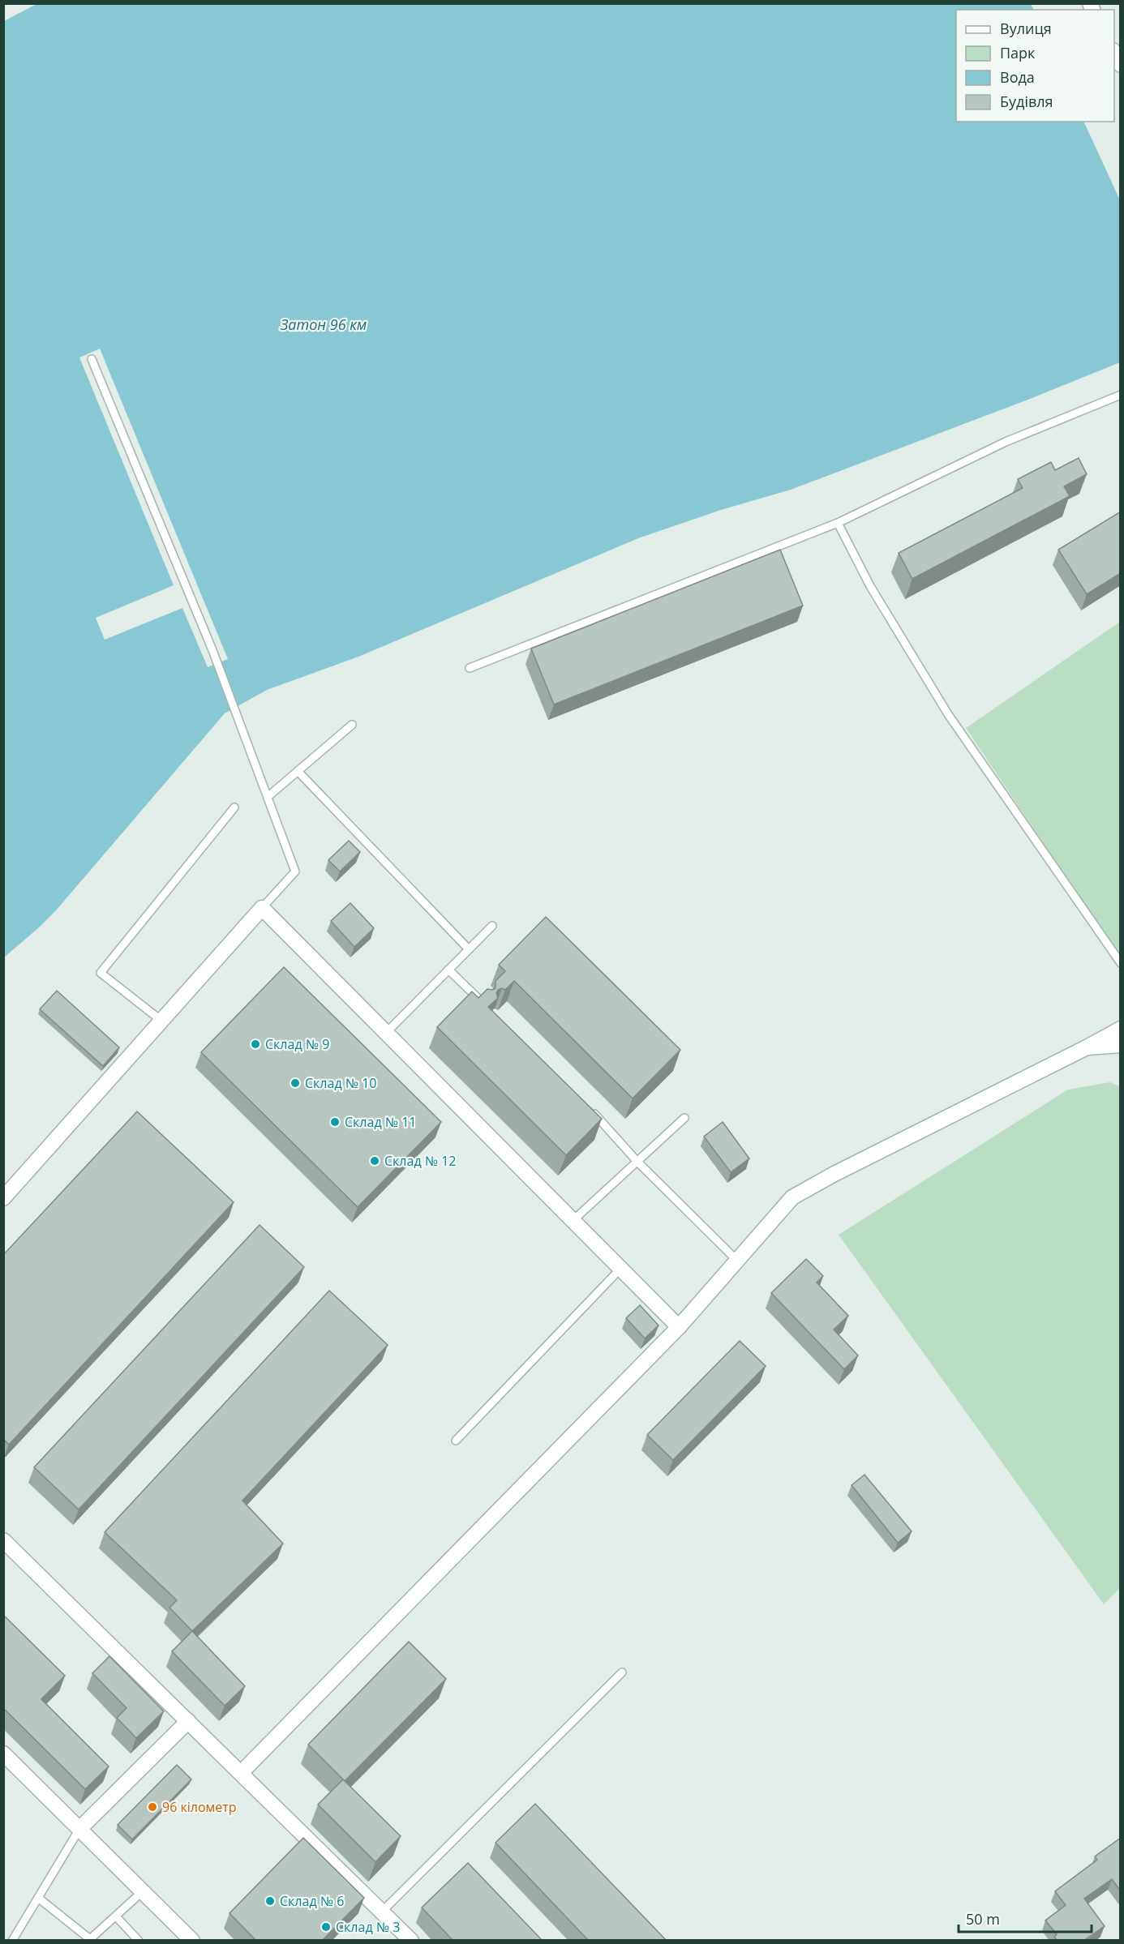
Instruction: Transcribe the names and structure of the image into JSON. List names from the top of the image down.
{
  "water": ["Затон 96 км"],
  "places": [
    "Склад № 9",
    "Склад № 10",
    "Склад № 11",
    "Склад № 12",
    "96 кілометр",
    "Склад № 6",
    "Склад № 3"
  ],
  "legend": [
    "Вулиця",
    "Парк",
    "Вода",
    "Будівля"
  ],
  "scale_bar": "50 m"
}
